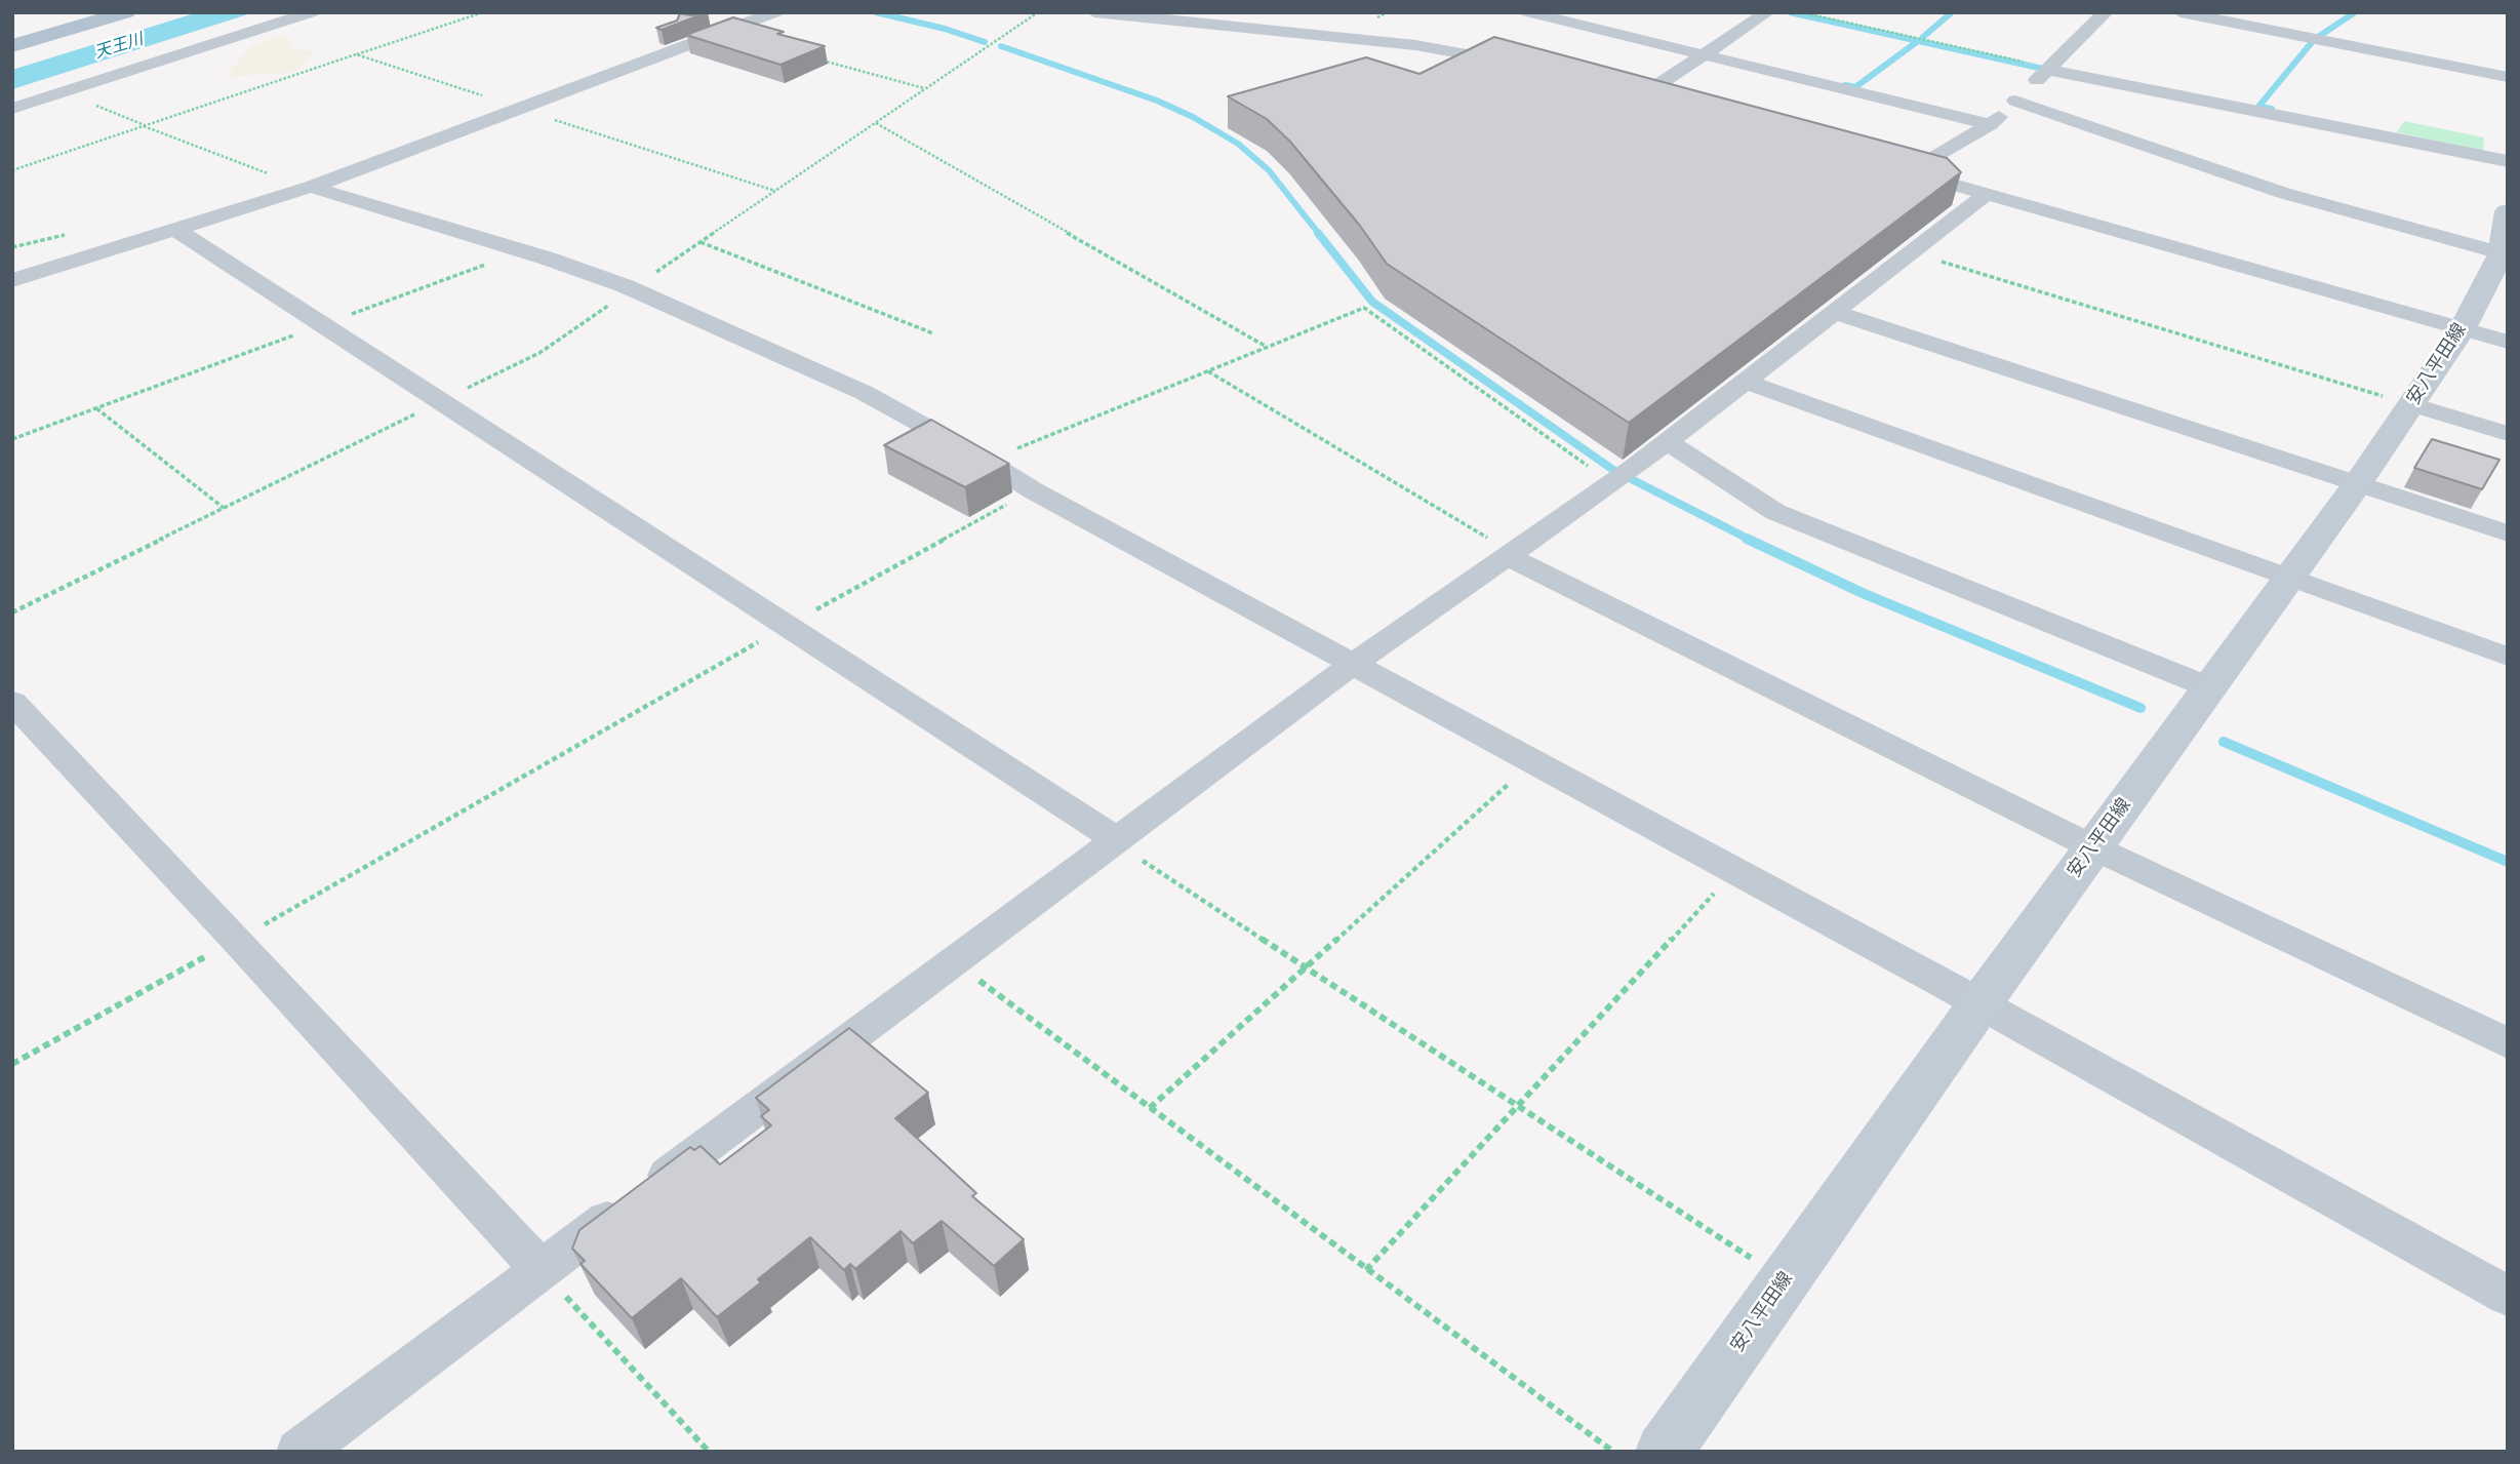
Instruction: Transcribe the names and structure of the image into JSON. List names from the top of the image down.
{
  "streets": {
    "main road": ["安八平田線"]
  },
  "water": ["天王川"]
}
